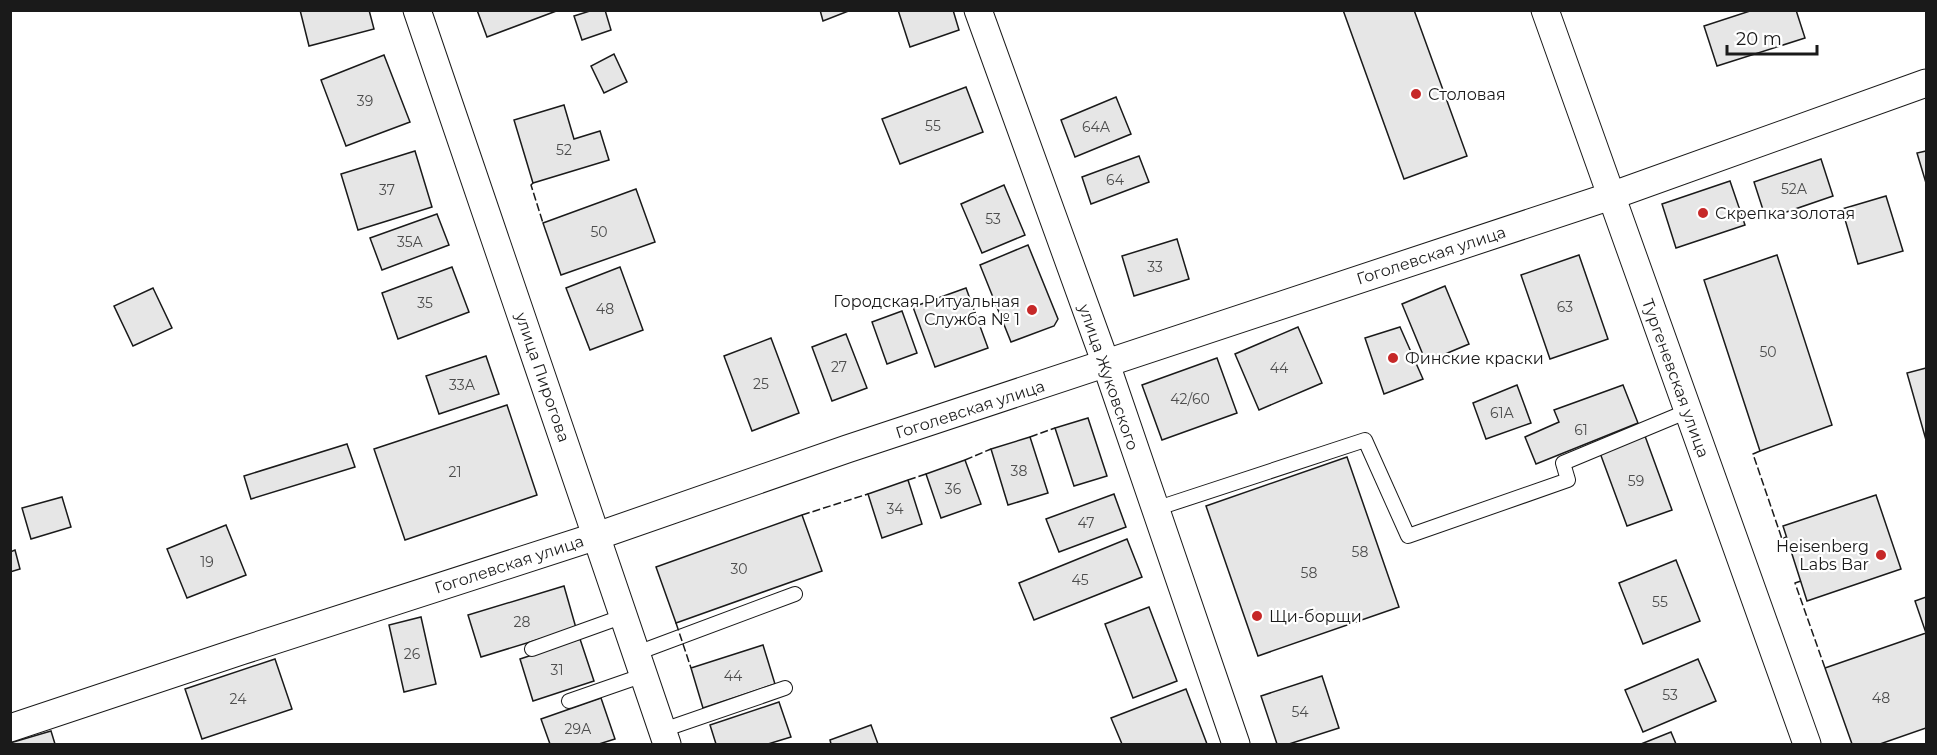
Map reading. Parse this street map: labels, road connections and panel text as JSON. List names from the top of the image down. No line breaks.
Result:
{"streets":{"street":["Гоголевская улица","улица Пирогова","улица Жуковского","Тургеневская улица"]},"crossings":[["Гоголевская улица","улица Пирогова"],["Гоголевская улица","улица Жуковского"],["Гоголевская улица","Тургеневская улица"]],"places":["Столовая","Скрепка золотая","Городская Ритуальная Служба № 1","Финские краски","Heisenberg Labs Bar","Щи-борщи"],"house_numbers":["39","55","64А","52","64","52А","37","53","50","35А","33","35","63","48","50","27","44","25","33А","42/60","61А","61","38","21","59","36","34","47","58","19","30","58","45","55","28","26","31","44","53","48","24","54","29А"],"scale_bar":"20 m"}
